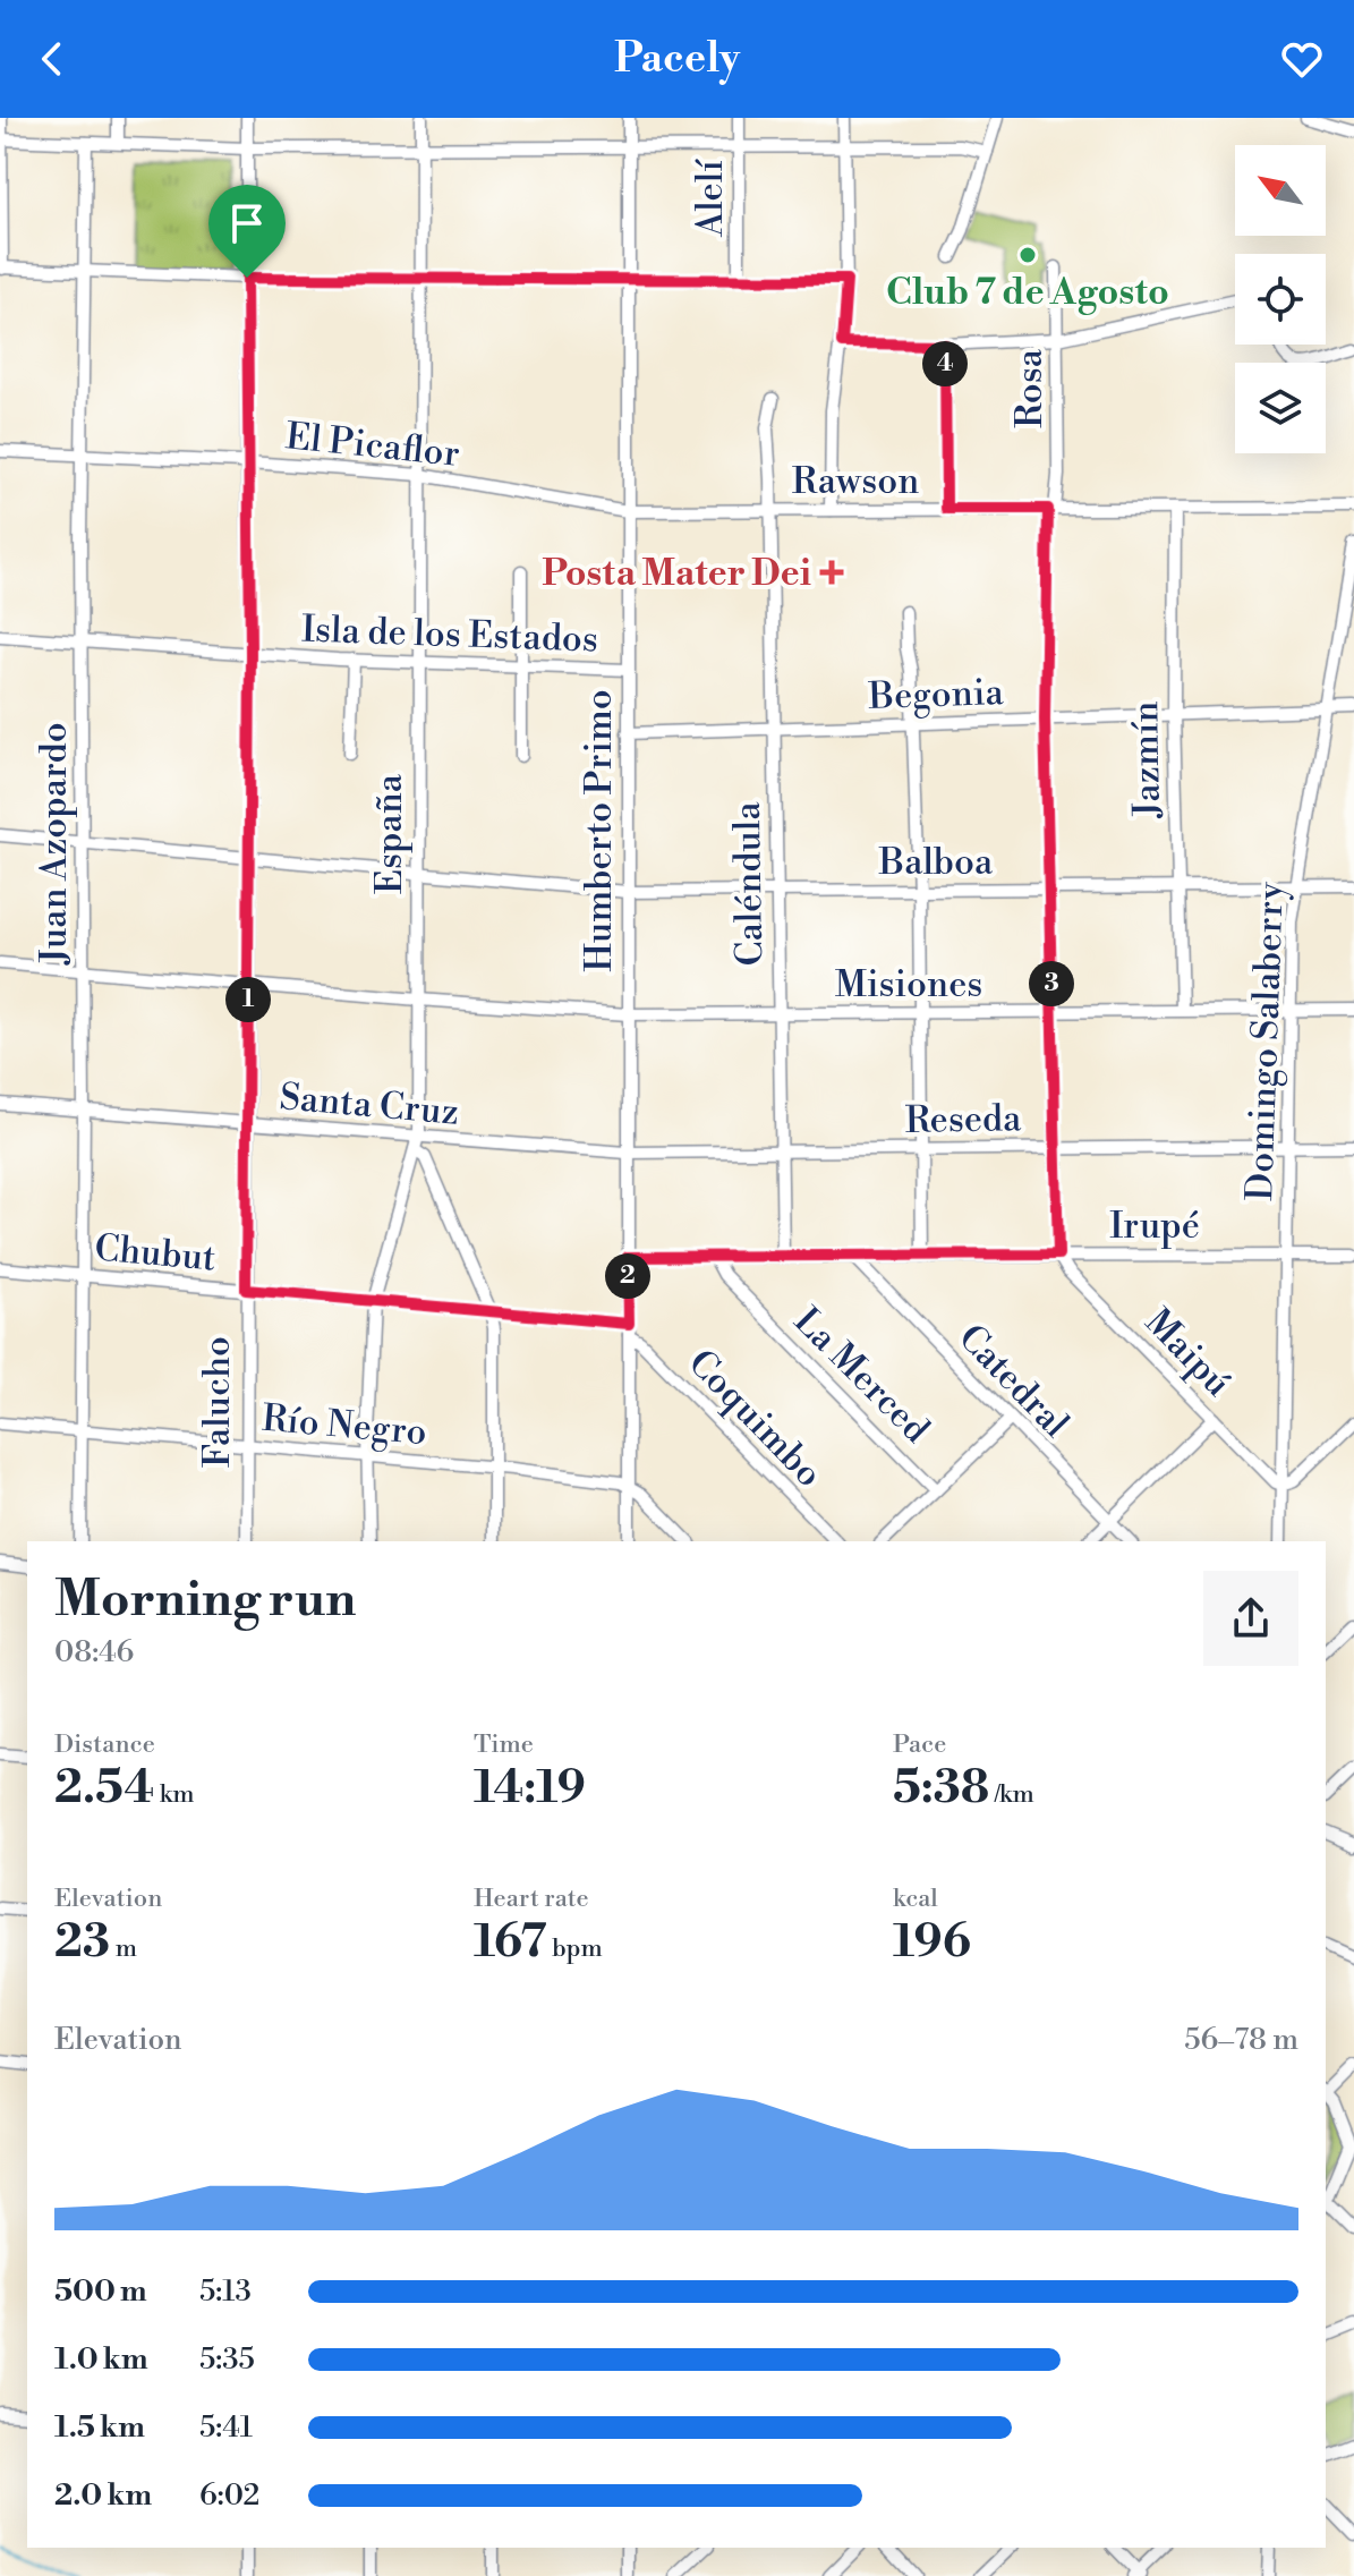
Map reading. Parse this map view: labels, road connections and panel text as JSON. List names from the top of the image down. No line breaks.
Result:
{"streets":{"street":["Alelí","Rosa","El Picaflor","Rawson","Isla de los Estados","Begonia","Jazmín","Humberto Primo","España","Juan Azopardo","Balboa","Caléndula","Misiones","Domingo Salaberry","Santa Cruz","Reseda","Irupé","Chubut","Maipú","La Merced","Catedral","Falucho","Coquimbo","Río Negro"]},"crossings":[["Rosa","Rawson"],["Rosa","Begonia"],["Rosa","Balboa"],["Rosa","Misiones"],["Rosa","Reseda"],["Rosa","Irupé"],["Rosa","Maipú"],["El Picaflor","Rawson"],["El Picaflor","Humberto Primo"],["El Picaflor","España"],["El Picaflor","Juan Azopardo"],["El Picaflor","Falucho"],["Rawson","Jazmín"],["Rawson","Humberto Primo"],["Rawson","Caléndula"],["Isla de los Estados","Humberto Primo"],["Isla de los Estados","España"],["Isla de los Estados","Juan Azopardo"],["Isla de los Estados","Falucho"],["Begonia","Jazmín"],["Begonia","Humberto Primo"],["Begonia","Caléndula"],["Begonia","Domingo Salaberry"],["Jazmín","Balboa"],["Jazmín","Misiones"],["Humberto Primo","Balboa"],["Humberto Primo","Misiones"],["Humberto Primo","Santa Cruz"],["Humberto Primo","Reseda"],["Humberto Primo","Irupé"],["Humberto Primo","Chubut"],["Humberto Primo","Coquimbo"],["Humberto Primo","Río Negro"],["España","Balboa"],["España","Misiones"],["España","Santa Cruz"],["España","Chubut"],["España","Río Negro"],["Juan Azopardo","Balboa"],["Juan Azopardo","Misiones"],["Juan Azopardo","Santa Cruz"],["Juan Azopardo","Chubut"],["Juan Azopardo","Río Negro"],["Balboa","Caléndula"],["Balboa","Domingo Salaberry"],["Balboa","Falucho"],["Caléndula","Misiones"],["Caléndula","Reseda"],["Caléndula","Irupé"],["Misiones","Domingo Salaberry"],["Misiones","Falucho"],["Domingo Salaberry","Reseda"],["Domingo Salaberry","Irupé"],["Domingo Salaberry","Maipú"],["Santa Cruz","Reseda"],["Santa Cruz","Falucho"],["Irupé","Maipú"],["Irupé","La Merced"],["Irupé","Catedral"],["Chubut","Falucho"],["Chubut","Coquimbo"],["Falucho","Río Negro"]],"places":{"other":["Club 7 de Agosto"],"health":["Posta Mater Dei"]},"north":"top left","page":{"header":"Pacely","pins":["4","3","1","2"],"heading":["Morning run","08:46"],"stats":[["Distance","2.54 km"],["Time","14:19"],["Pace","5:38 /km"],["Elevation","23 m"],["Heart rate","167 bpm"],["kcal","196"]],"chart":["Elevation","56–78 m"],"list":[{"name":"500 m","note":"5:13"},{"name":"1.0 km","note":"5:35"},{"name":"1.5 km","note":"5:41"},{"name":"2.0 km","note":"6:02"}]}}
